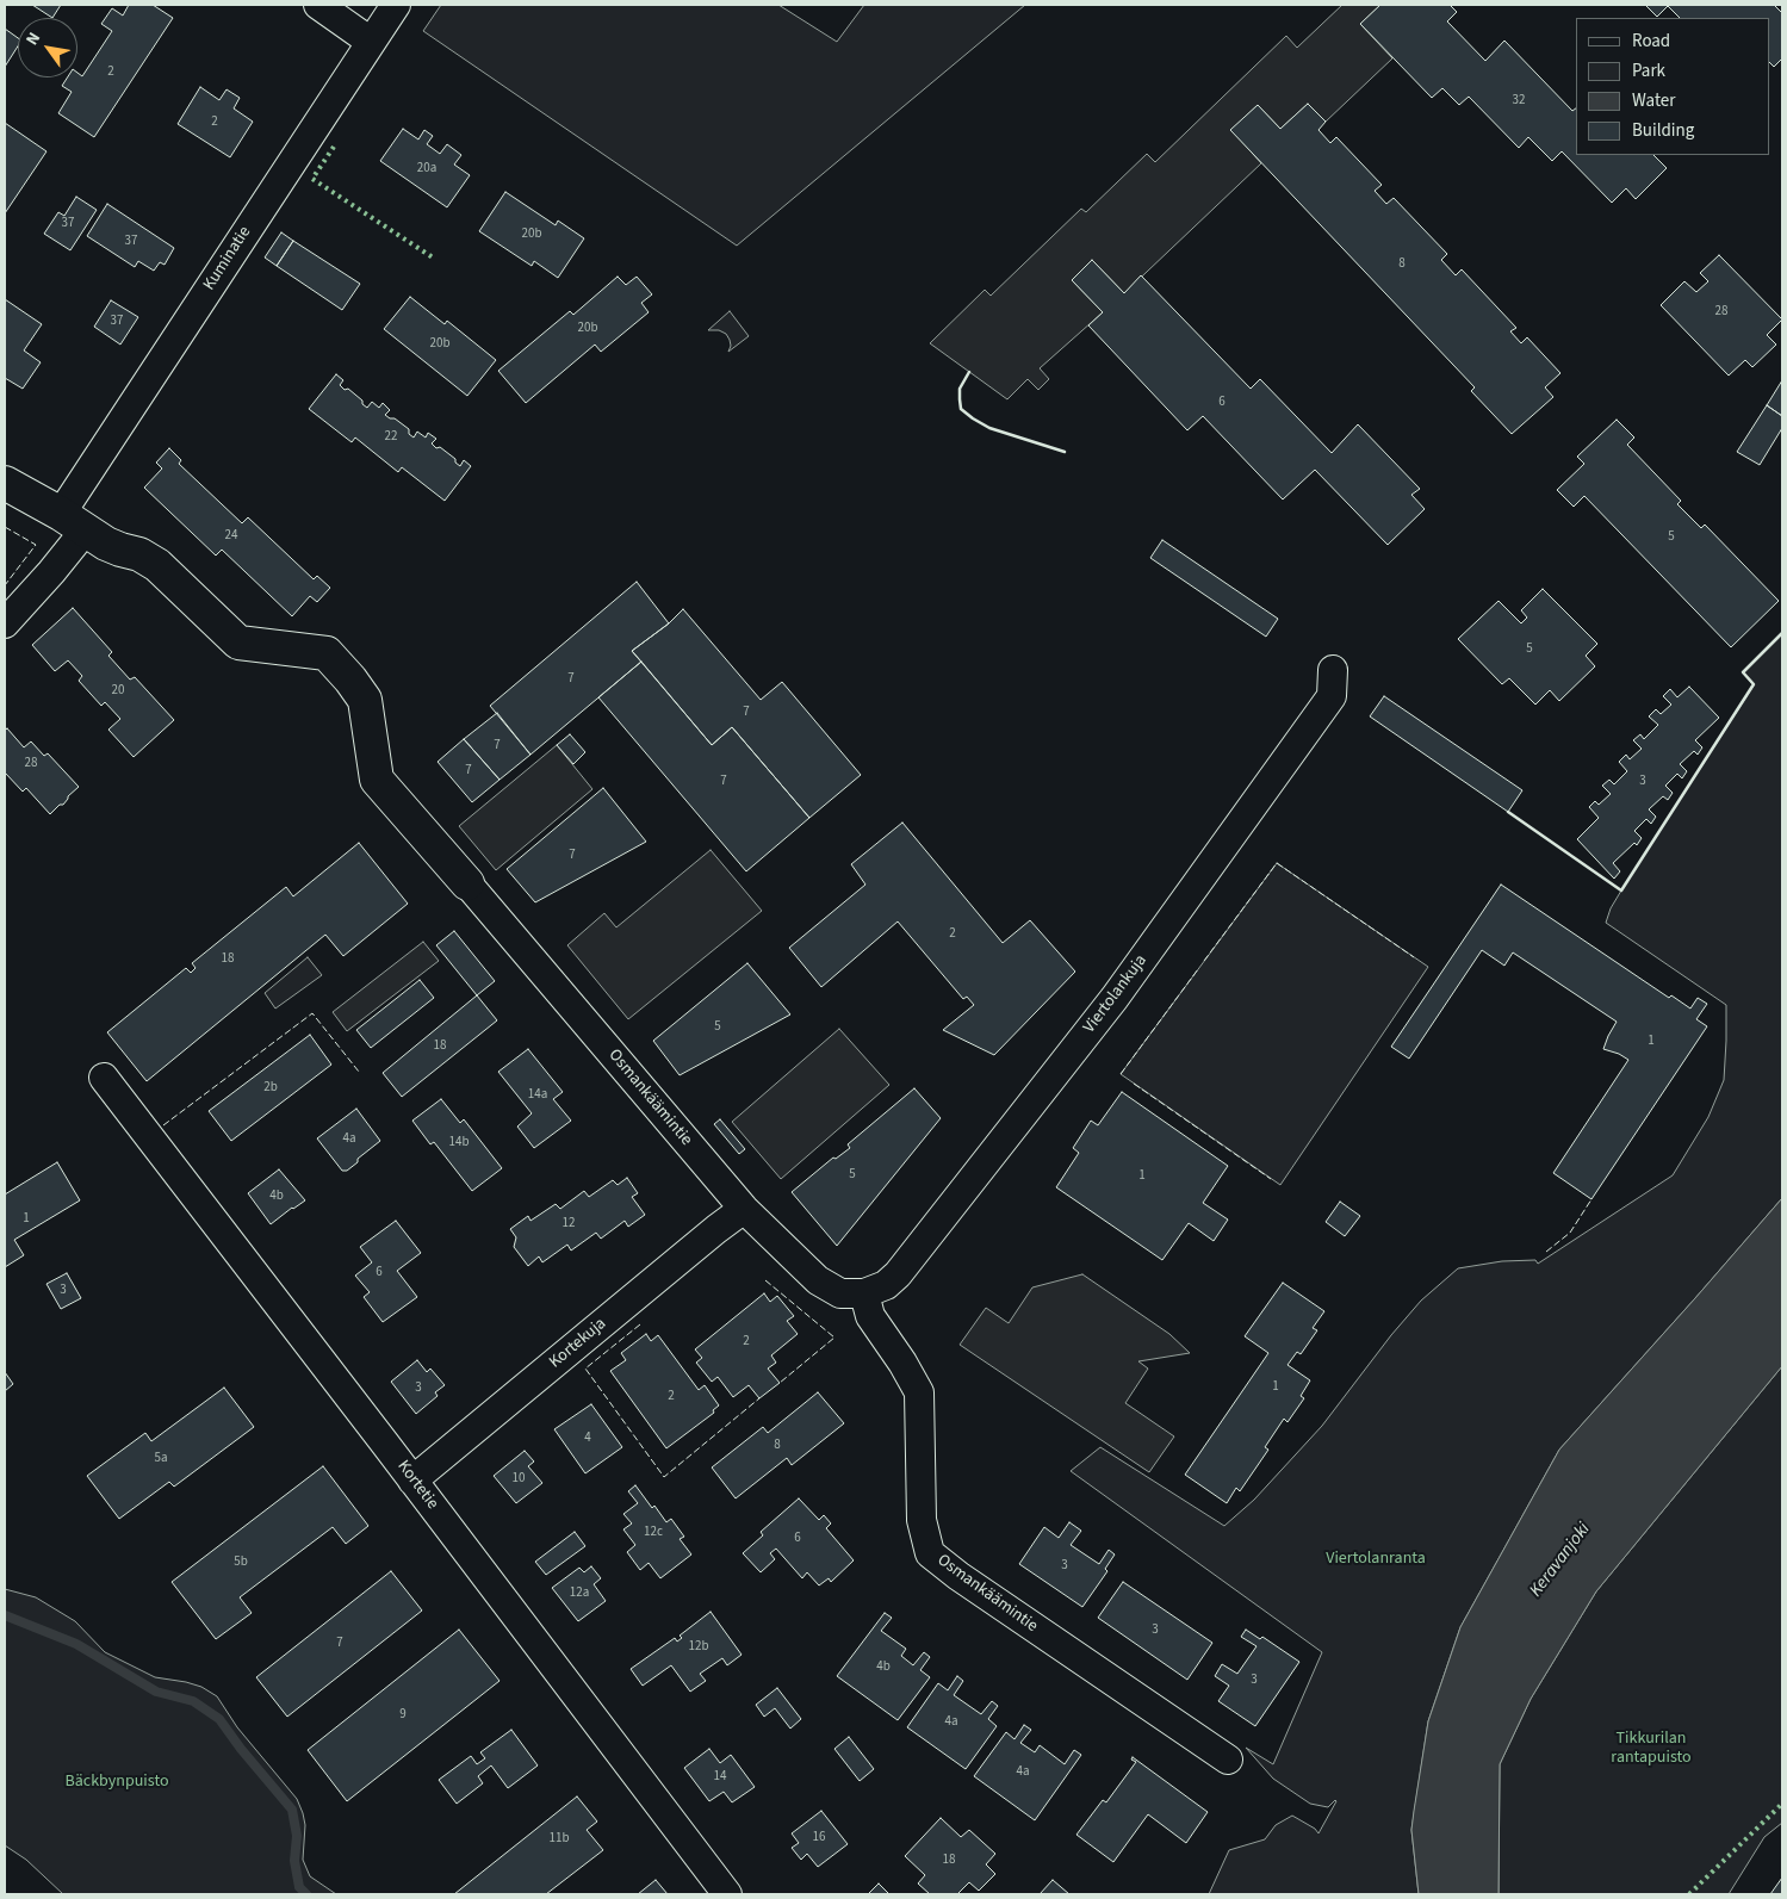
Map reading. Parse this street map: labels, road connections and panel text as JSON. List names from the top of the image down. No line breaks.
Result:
{"streets":{"street":["Kuminatie","Viertolankuja","Osmankäämintie","Kortekuja","Kortetie"]},"crossings":[["Kuminatie","Osmankäämintie"],["Viertolankuja","Osmankäämintie"],["Osmankäämintie","Kortekuja"],["Kortekuja","Kortetie"]],"water":["Keravanjoki"],"parks":["Viertolanranta","Tikkurilan rantapuisto","Bäckbynpuisto"],"house_numbers":["2","32","2","20a","37","20b","37","8","28","37","20b","20b","6","22","24","5","5","7","20","7","7","28","7","7","3","7","2","18","5","1","18","2b","14a","4a","14b","5","1","4b","1","12","6","3","2","1","3","2","4","8","5a","10","12c","6","5b","3","12a","3","7","12b","4b","3","9","4a","4a","14","16","11b","18"],"legend":["Road","Park","Water","Building"],"north":"top left"}
